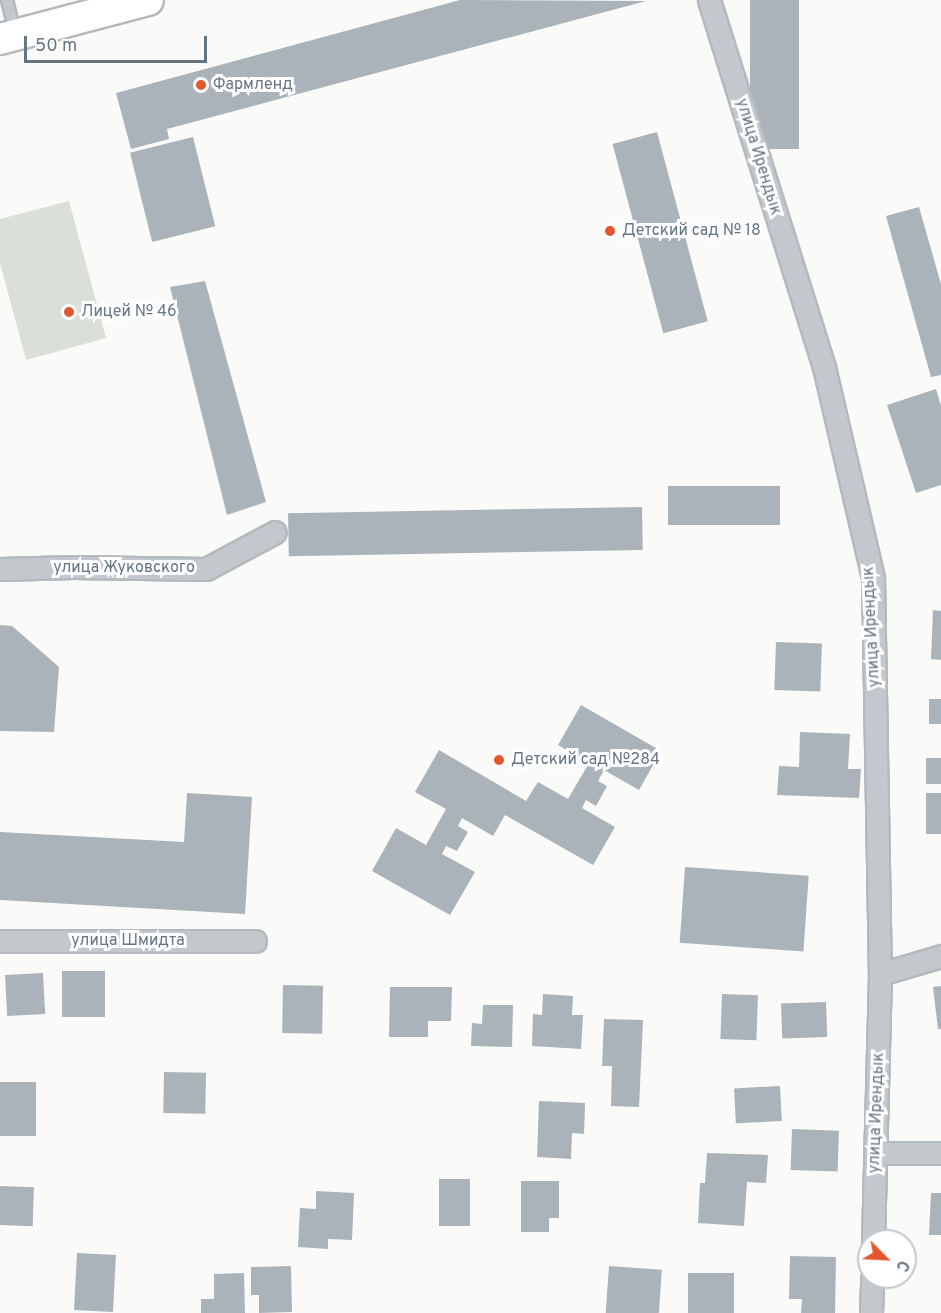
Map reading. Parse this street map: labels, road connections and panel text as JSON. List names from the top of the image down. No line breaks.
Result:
{"streets":{"street":["улица Ирендык","улица Жуковского","улица Шмидта"]},"places":["Фармленд","Детский сад № 18","Лицей № 46","Детский сад №284"],"scale_bar":"50 m","north":"bottom right"}
